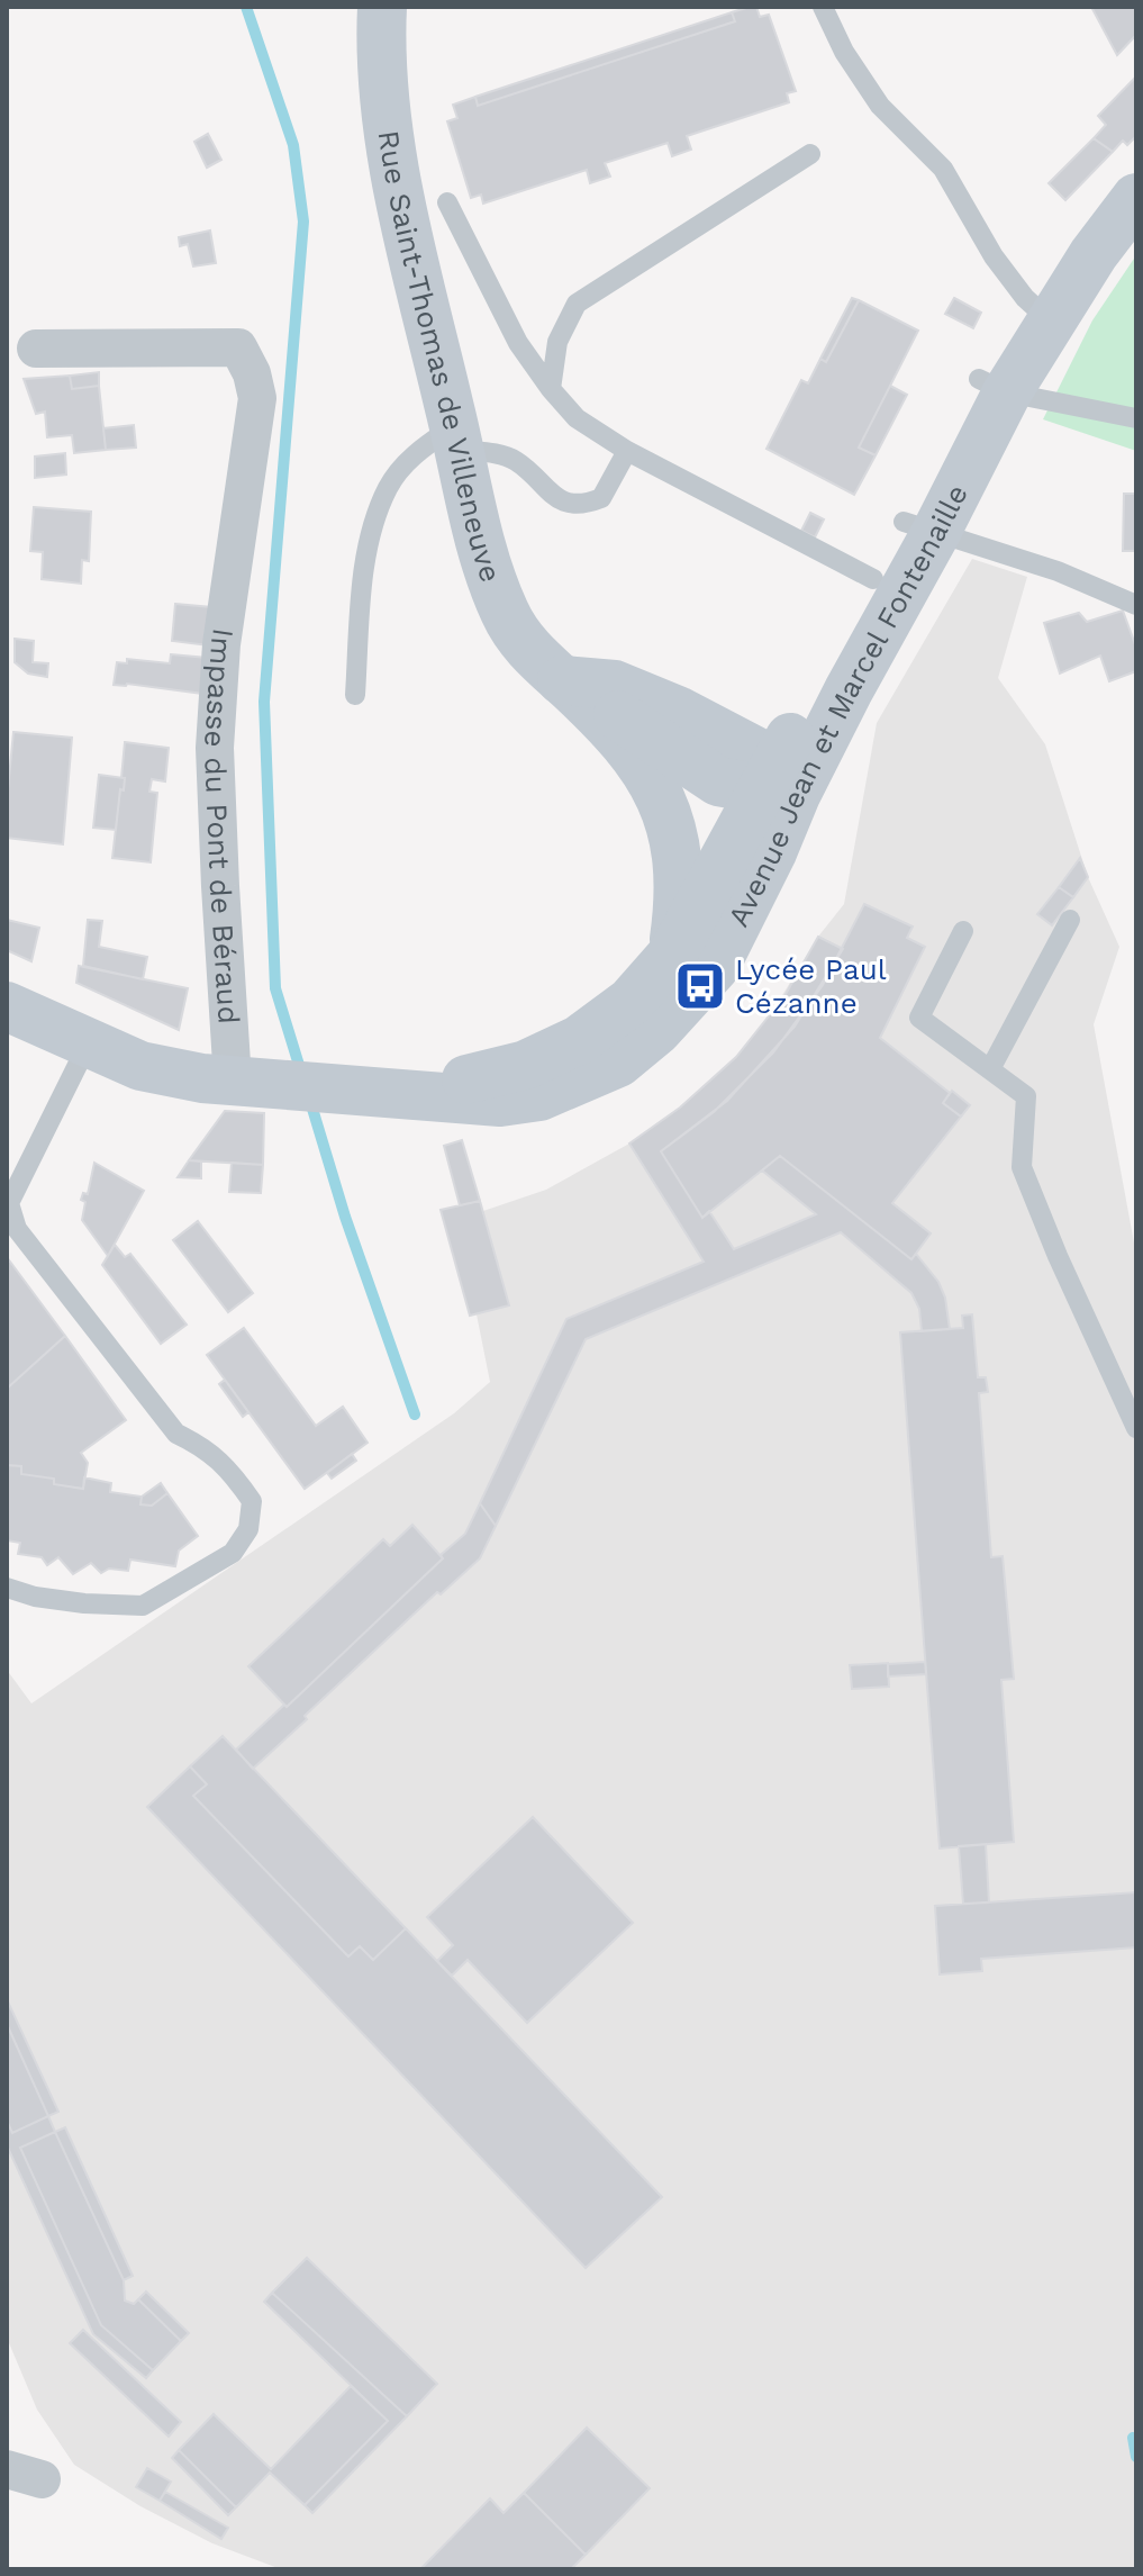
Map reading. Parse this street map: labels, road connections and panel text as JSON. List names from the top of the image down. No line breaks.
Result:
{"streets":{"main road":["Rue Saint-Thomas de Villeneuve","Avenue Jean et Marcel Fontenaille"],"street":["Impasse du Pont de Béraud"]},"crossings":[["Rue Saint-Thomas de Villeneuve","Avenue Jean et Marcel Fontenaille"],["Avenue Jean et Marcel Fontenaille","Impasse du Pont de Béraud"]],"places":{"bus stop":["Lycée Paul Cézanne"]}}
